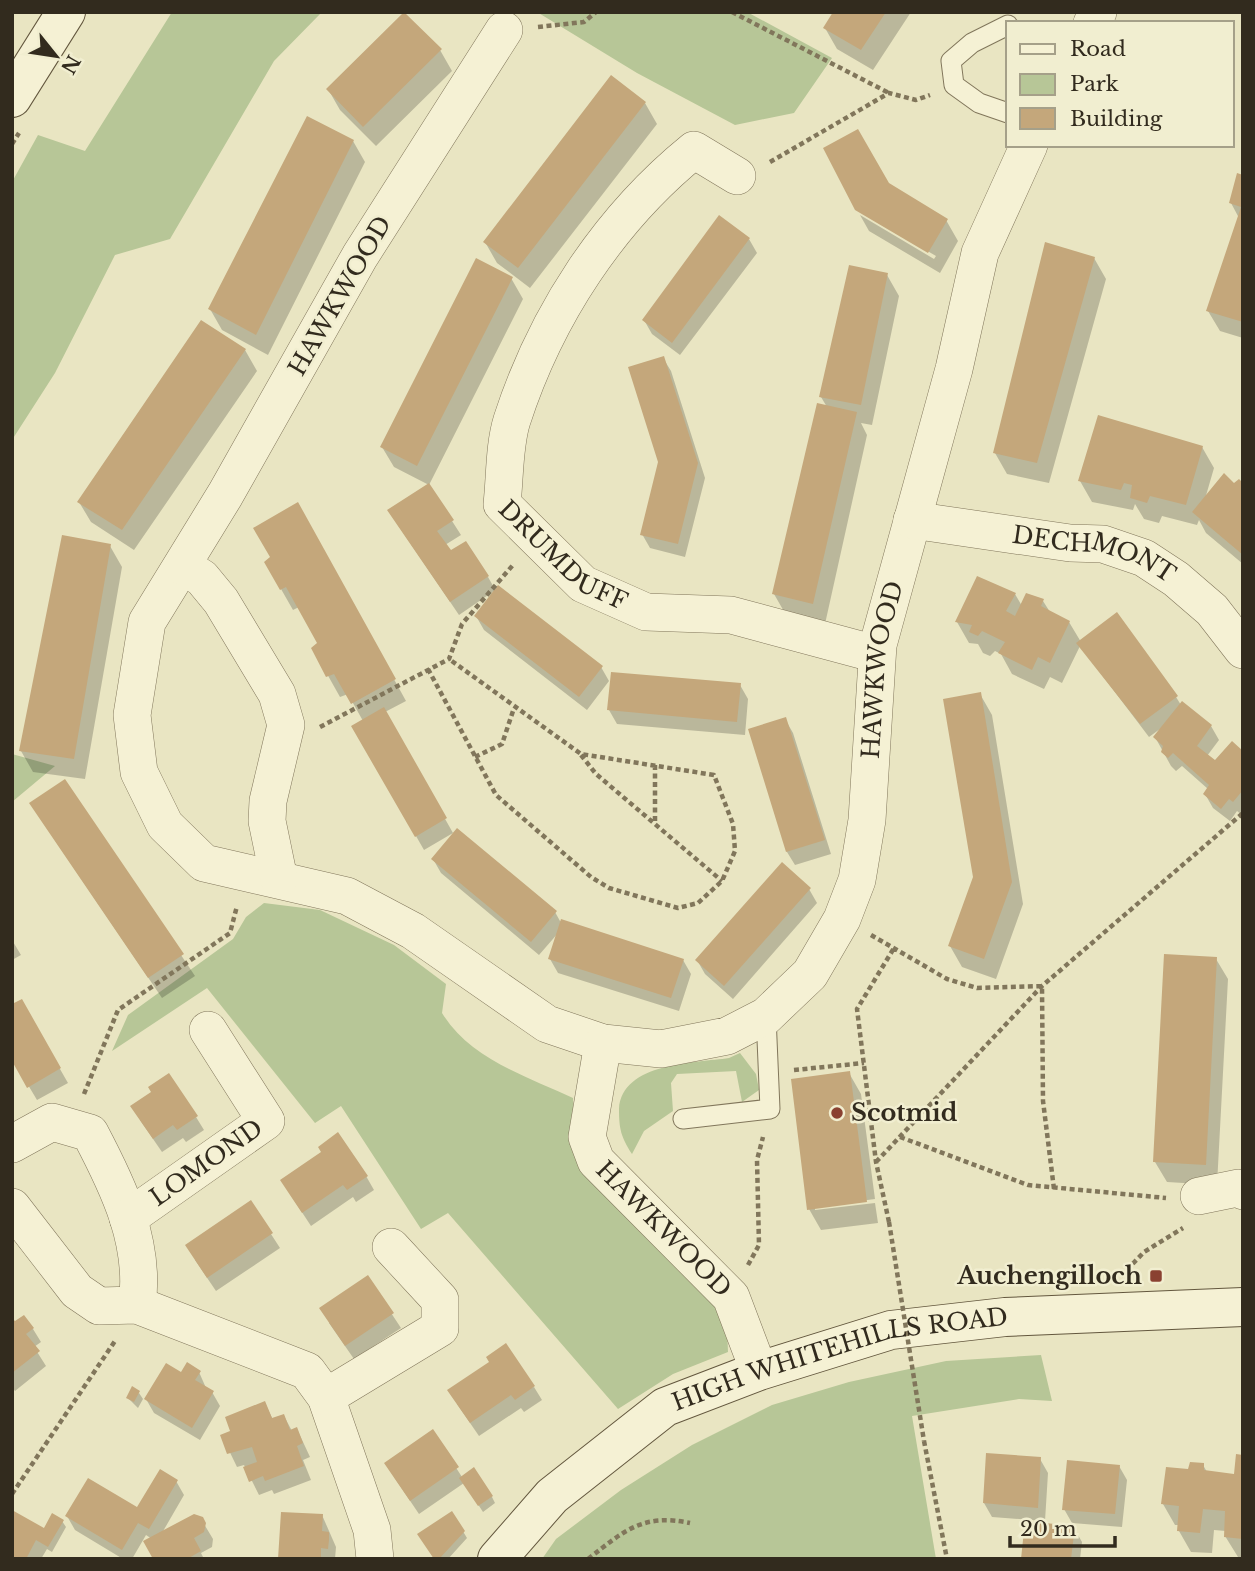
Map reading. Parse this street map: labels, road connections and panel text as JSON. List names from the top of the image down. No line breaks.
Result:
{"streets":{"street":["HAWKWOOD","DRUMDUFF","DECHMONT","LOMOND","HIGH WHITEHILLS ROAD"]},"crossings":[["HAWKWOOD","DRUMDUFF"],["HAWKWOOD","DECHMONT"],["HAWKWOOD","HIGH WHITEHILLS ROAD"]],"places":{"other":["Scotmid"],"transit":["Auchengilloch"]},"legend":["Road","Park","Building"],"scale_bar":"20 m","north":"bottom right"}
